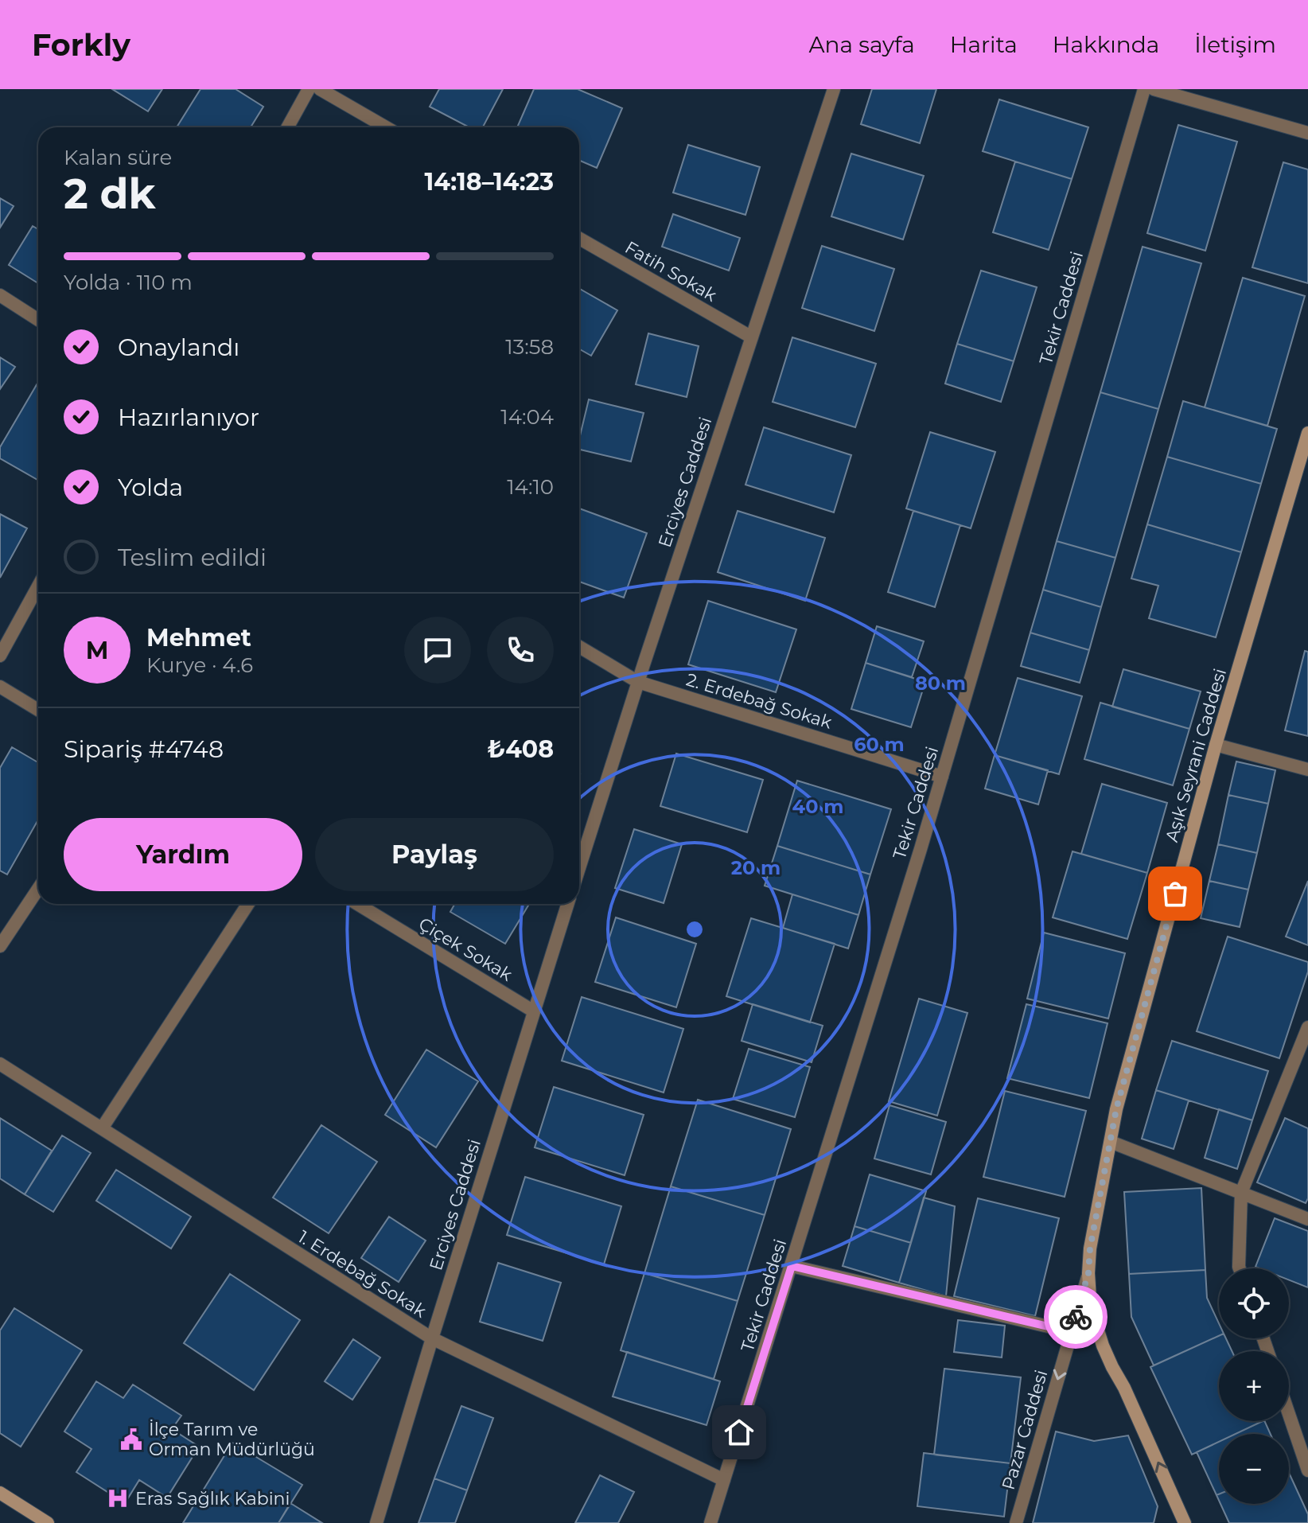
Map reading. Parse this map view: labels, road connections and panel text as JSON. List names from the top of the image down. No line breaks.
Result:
{"streets":{"main road":["Aşık Seyrani Caddesi"],"street":["Fatih Sokak","Tekir Caddesi","Erciyes Caddesi","2. Erdebağ Sokak","Çiçek Sokak","1. Erdebağ Sokak","Pazar Caddesi"]},"crossings":[["Fatih Sokak","Erciyes Caddesi"],["Tekir Caddesi","2. Erdebağ Sokak"],["Tekir Caddesi","1. Erdebağ Sokak"],["Erciyes Caddesi","2. Erdebağ Sokak"],["Erciyes Caddesi","Çiçek Sokak"],["Erciyes Caddesi","1. Erdebağ Sokak"],["Aşık Seyrani Caddesi","Pazar Caddesi"]],"one_way":["Pazar Caddesi"],"places":{"public building":["İlçe Tarım ve Orman Müdürlüğü"],"hospital":["Eras Sağlık Kabini"]},"page":{"header":"Forkly","nav":["Ana sayfa","Harita","Hakkında","İletişim"],"heading":["2 dk","Kalan süre","14:18–14:23"],"panel":["Mehmet","Kurye · 4.6","Sipariş #4748","₺408"],"bar":"Yolda · 110 m","list":[["Onaylandı","13:58"],["Hazırlanıyor","14:04"],["Yolda","14:10"],"Teslim edildi"],"round":"M","buttons":["Yardım","Paylaş"],"map_buttons":["+","−"]},"rings":["80 m","60 m","40 m","20 m"]}
